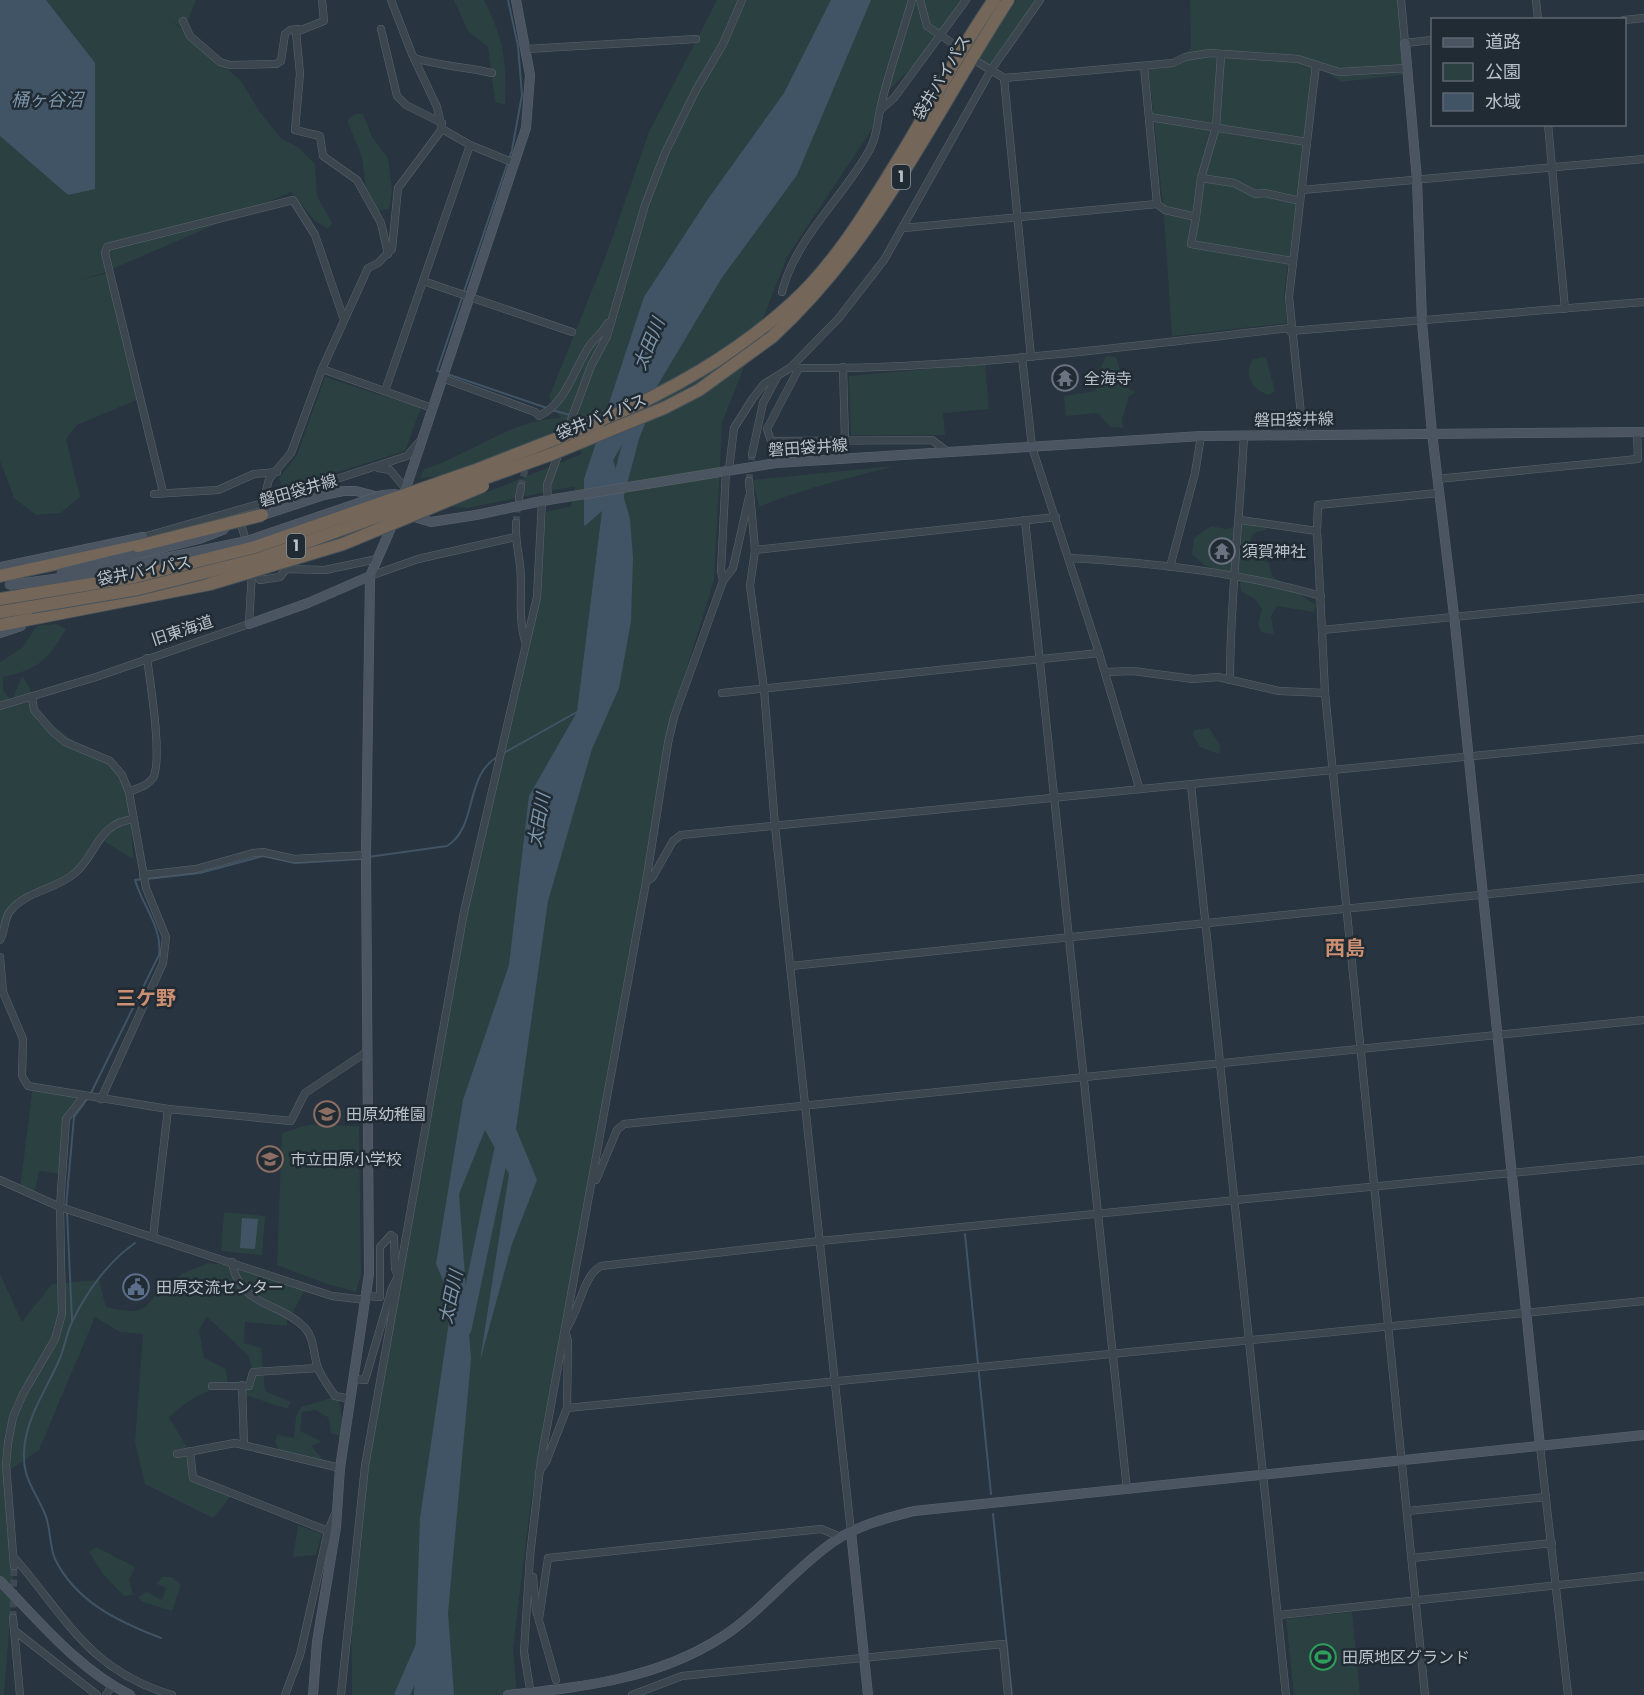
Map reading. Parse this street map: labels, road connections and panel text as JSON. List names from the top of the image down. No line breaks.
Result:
{"streets":{"highway":["袋井バイパス","1"],"street":["磐田袋井線","旧東海道"]},"crossings":[["袋井バイパス","1"]],"districts":["西島","三ケ野"],"water":["桶ヶ谷沼","太田川"],"places":{"temple":["全海寺","須賀神社"],"school or university":["田原幼稚園","市立田原小学校"],"public building":["田原交流センター"],"sports":["田原地区グランド"]},"legend":["道路","公園","水域"]}
